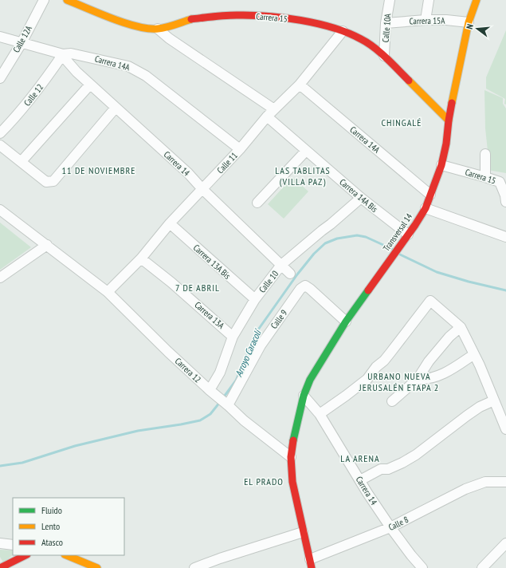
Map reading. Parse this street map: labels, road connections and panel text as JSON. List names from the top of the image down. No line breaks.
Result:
{"streets":{"street":["Carrera 15","Carrera 15A","Calle 10A","Calle 12A","Carrera 14A","Calle 12","Calle 11","Carrera 14","Carrera 14A Bis","Transversal 14","Carrera 13A Bis","Calle 10","Carrera 13A","Calle 9","Carrera 12","Calle 8"]},"crossings":[["Carrera 15","Calle 10A"],["Carrera 15","Calle 11"],["Carrera 15","Transversal 14"],["Carrera 15A","Calle 10A"],["Carrera 15A","Transversal 14"],["Calle 12A","Carrera 14A"],["Carrera 14A","Calle 12"],["Carrera 14A","Calle 11"],["Carrera 14A","Carrera 14"],["Carrera 14A","Transversal 14"],["Calle 12","Carrera 14"],["Calle 11","Carrera 14"],["Calle 11","Carrera 14A Bis"],["Calle 11","Carrera 13A Bis"],["Calle 11","Carrera 13A"],["Calle 11","Carrera 12"],["Carrera 14","Transversal 14"],["Carrera 14","Calle 10"],["Carrera 14","Calle 8"],["Carrera 14A Bis","Transversal 14"],["Carrera 14A Bis","Calle 10"],["Transversal 14","Calle 9"],["Transversal 14","Carrera 12"],["Carrera 13A Bis","Calle 10"],["Calle 10","Carrera 13A"],["Calle 10","Calle 9"],["Calle 10","Carrera 12"],["Calle 9","Carrera 12"]],"districts":["CHINGALÉ","11 DE NOVIEMBRE","LAS TABLITAS (VILLA PAZ)","7 DE ABRIL","URBANO NUEVA JERUSALÉN ETAPA 2","LA ARENA","EL PRADO"],"water":["Arroyo Caracolí"],"legend":["Fluido","Lento","Atasco"],"north":"left"}
